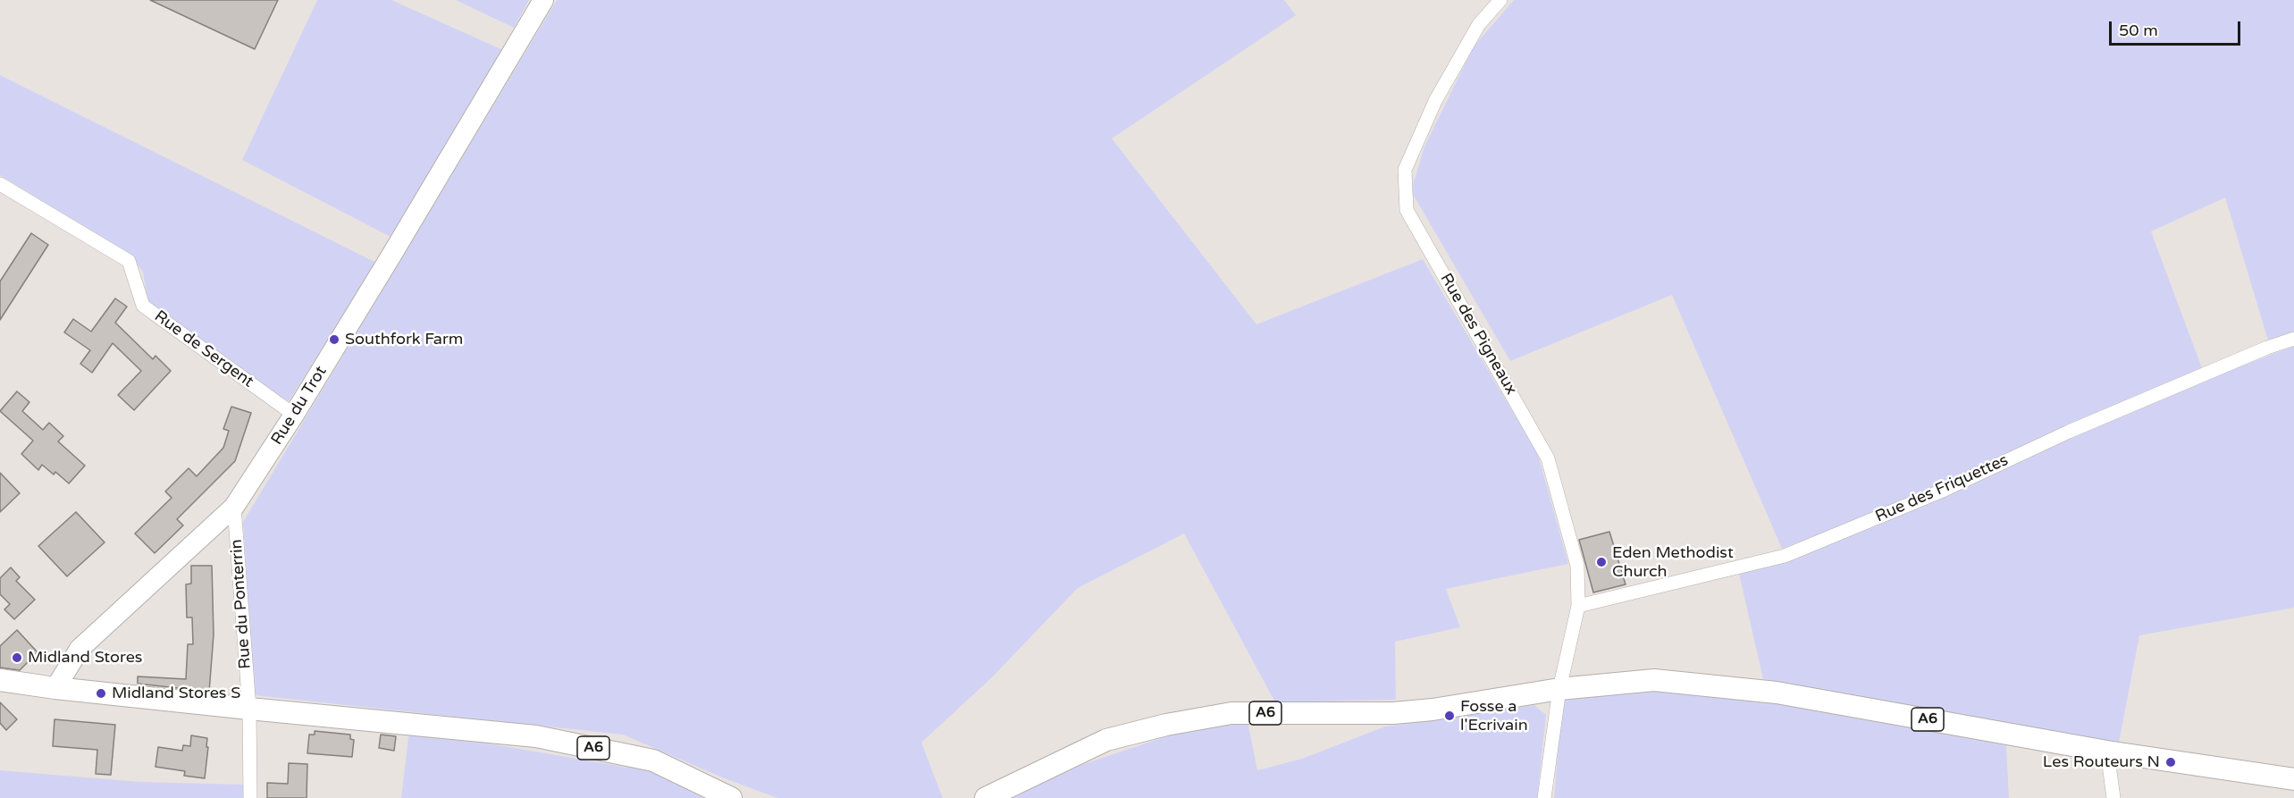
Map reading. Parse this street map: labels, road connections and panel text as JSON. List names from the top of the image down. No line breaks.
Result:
{"streets":{"main road":["Rue du Trot","A6"],"street":["Rue des Pigneaux","Rue de Sergent","Rue des Friquettes","Rue du Ponterrin"]},"crossings":[["Rue des Pigneaux","Rue des Friquettes"],["Rue des Pigneaux","A6"],["Rue de Sergent","Rue du Trot"],["Rue du Trot","Rue du Ponterrin"],["Rue du Trot","A6"],["Rue du Ponterrin","A6"]],"places":["Southfork Farm","Eden Methodist Church","Midland Stores","Midland Stores S","Fosse a l'Ecrivain","Les Routeurs N"],"scale_bar":"50 m"}
